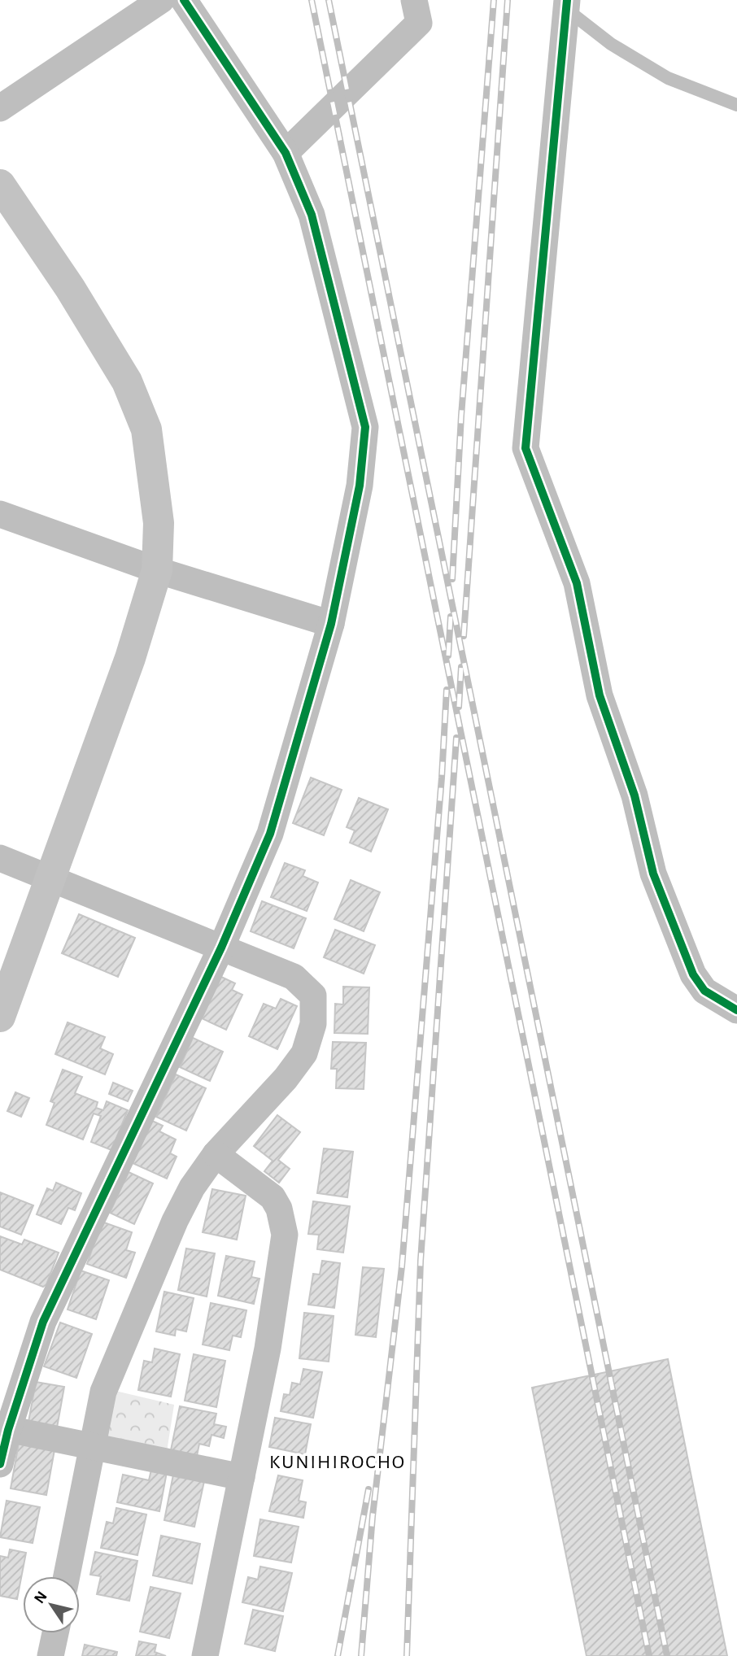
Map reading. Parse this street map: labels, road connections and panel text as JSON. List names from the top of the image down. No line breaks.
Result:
{"districts":["KUNIHIROCHO"],"north":"top left"}
